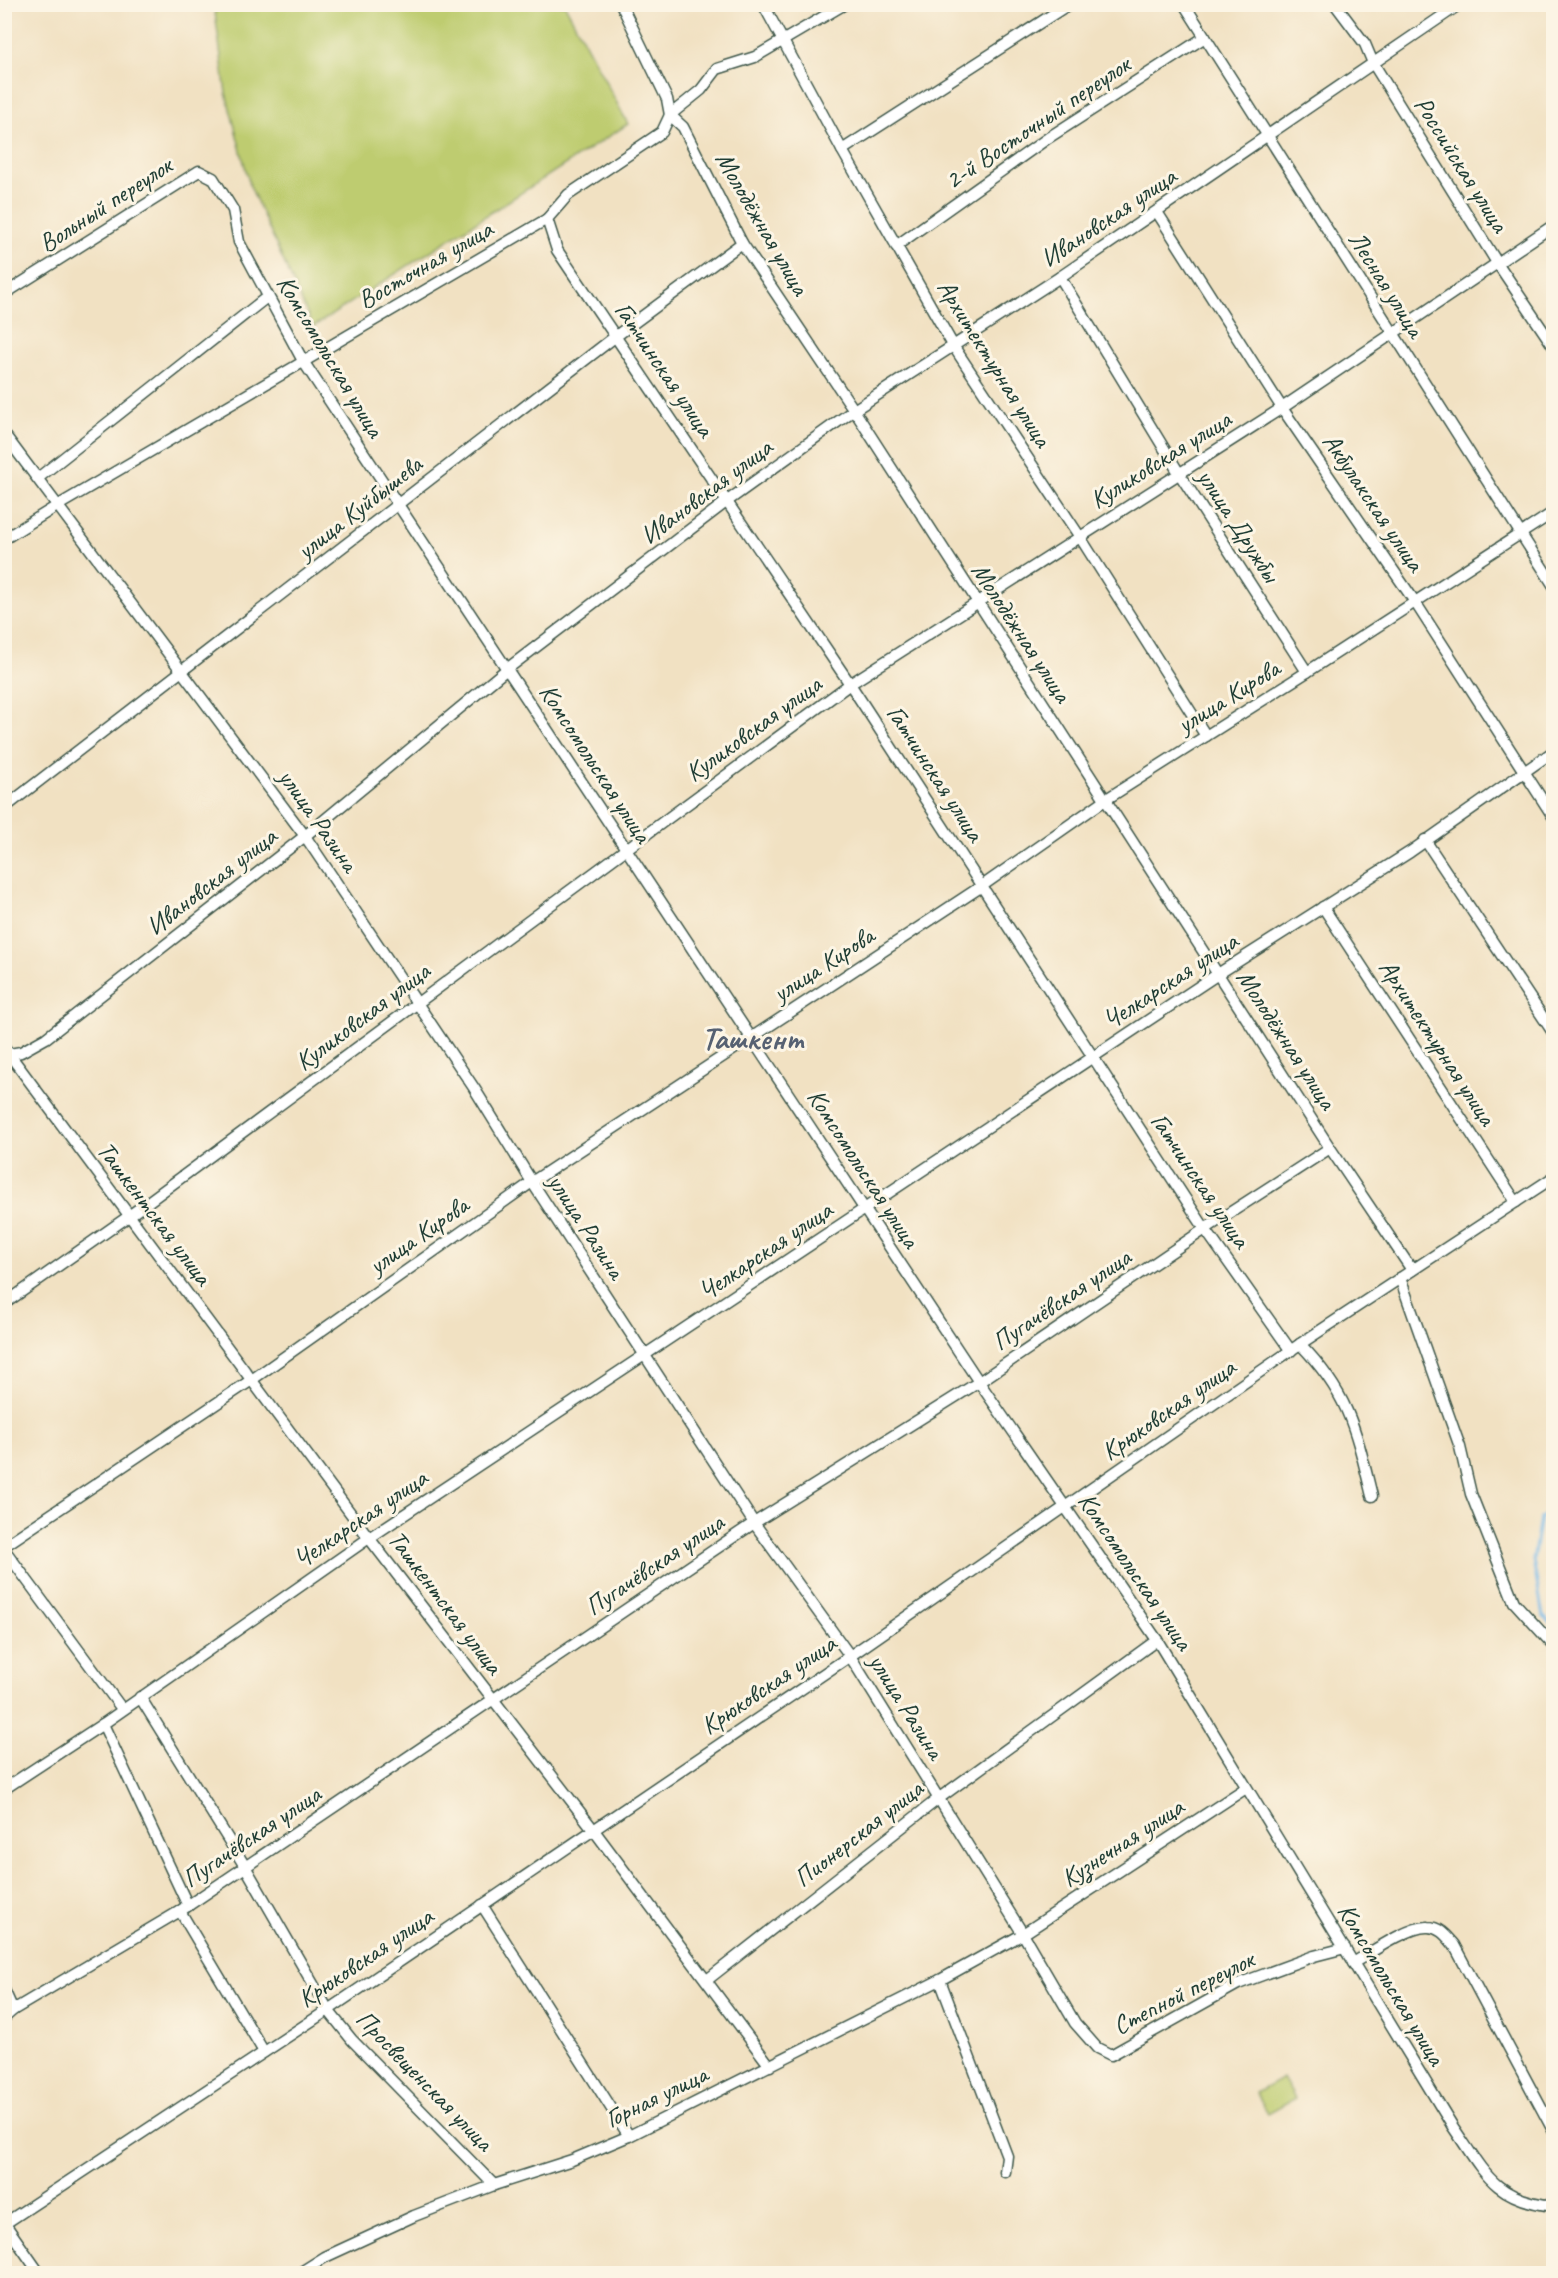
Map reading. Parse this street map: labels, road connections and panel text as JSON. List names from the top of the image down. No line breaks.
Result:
{"streets":{"street":["2-й Восточный переулок","Российская улица","Вольный переулок","Ивановская улица","Молодёжная улица","Восточная улица","Лесная улица","Комсомольская улица","Архитектурная улица","Гатчинская улица","Куликовская улица","Акбулакская улица","улица Куйбышева","улица Дружбы","улица Кирова","улица Разина","Челкарская улица","Ташкентская улица","Пугачёвская улица","Крюковская улица","Пионерская улица","Кузнечная улица","Степной переулок","Просвещенская улица","Горная улица"]},"crossings":[["2-й Восточный переулок","Лесная улица"],["2-й Восточный переулок","Архитектурная улица"],["Российская улица","Ивановская улица"],["Российская улица","Куликовская улица"],["Вольный переулок","Комсомольская улица"],["Ивановская улица","Молодёжная улица"],["Ивановская улица","Лесная улица"],["Ивановская улица","Комсомольская улица"],["Ивановская улица","Архитектурная улица"],["Ивановская улица","Гатчинская улица"],["Ивановская улица","Акбулакская улица"],["Ивановская улица","улица Дружбы"],["Ивановская улица","улица Разина"],["Ивановская улица","Ташкентская улица"],["Молодёжная улица","Восточная улица"],["Молодёжная улица","Куликовская улица"],["Молодёжная улица","улица Куйбышева"],["Молодёжная улица","улица Кирова"],["Молодёжная улица","Челкарская улица"],["Молодёжная улица","Пугачёвская улица"],["Молодёжная улица","Крюковская улица"],["Восточная улица","Комсомольская улица"],["Восточная улица","Архитектурная улица"],["Восточная улица","Гатчинская улица"],["Восточная улица","улица Разина"],["Лесная улица","Куликовская улица"],["Лесная улица","улица Кирова"],["Комсомольская улица","Куликовская улица"],["Комсомольская улица","улица Куйбышева"],["Комсомольская улица","улица Кирова"],["Комсомольская улица","Челкарская улица"],["Комсомольская улица","Пугачёвская улица"],["Комсомольская улица","Крюковская улица"],["Комсомольская улица","Пионерская улица"],["Комсомольская улица","Кузнечная улица"],["Комсомольская улица","Степной переулок"],["Архитектурная улица","Куликовская улица"],["Архитектурная улица","улица Кирова"],["Архитектурная улица","Челкарская улица"],["Архитектурная улица","Крюковская улица"],["Гатчинская улица","Куликовская улица"],["Гатчинская улица","улица Куйбышева"],["Гатчинская улица","улица Кирова"],["Гатчинская улица","Челкарская улица"],["Гатчинская улица","Пугачёвская улица"],["Гатчинская улица","Крюковская улица"],["Куликовская улица","Акбулакская улица"],["Куликовская улица","улица Дружбы"],["Куликовская улица","улица Разина"],["Куликовская улица","Ташкентская улица"],["Акбулакская улица","улица Кирова"],["Акбулакская улица","Челкарская улица"],["улица Куйбышева","улица Разина"],["улица Дружбы","улица Кирова"],["улица Кирова","улица Разина"],["улица Кирова","Ташкентская улица"],["улица Разина","Челкарская улица"],["улица Разина","Пугачёвская улица"],["улица Разина","Крюковская улица"],["улица Разина","Пионерская улица"],["улица Разина","Кузнечная улица"],["улица Разина","Степной переулок"],["улица Разина","Горная улица"],["Челкарская улица","Ташкентская улица"],["Челкарская улица","Просвещенская улица"],["Ташкентская улица","Пугачёвская улица"],["Ташкентская улица","Крюковская улица"],["Ташкентская улица","Пионерская улица"],["Ташкентская улица","Горная улица"],["Пугачёвская улица","Просвещенская улица"],["Крюковская улица","Просвещенская улица"],["Кузнечная улица","Горная улица"],["Просвещенская улица","Горная улица"]],"districts":["Ташкент"]}
